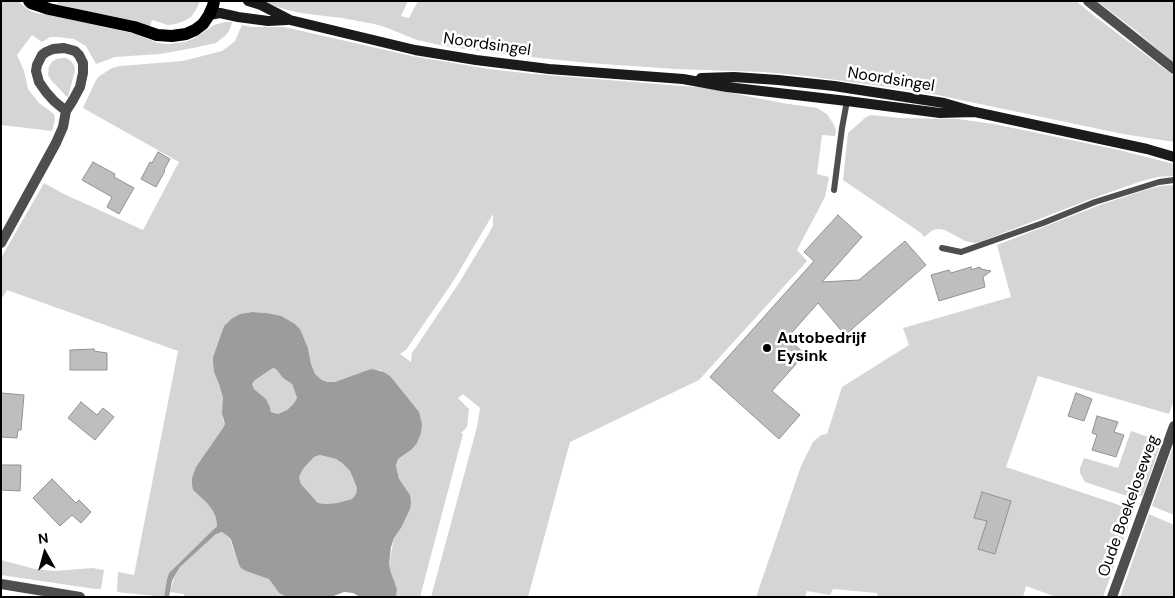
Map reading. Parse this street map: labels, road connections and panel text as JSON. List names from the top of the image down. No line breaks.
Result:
{"streets":{"main road":["Noordsingel"],"street":["Oude Boekeloseweg"]},"places":["Autobedrijf Eysink"],"north":"top"}
